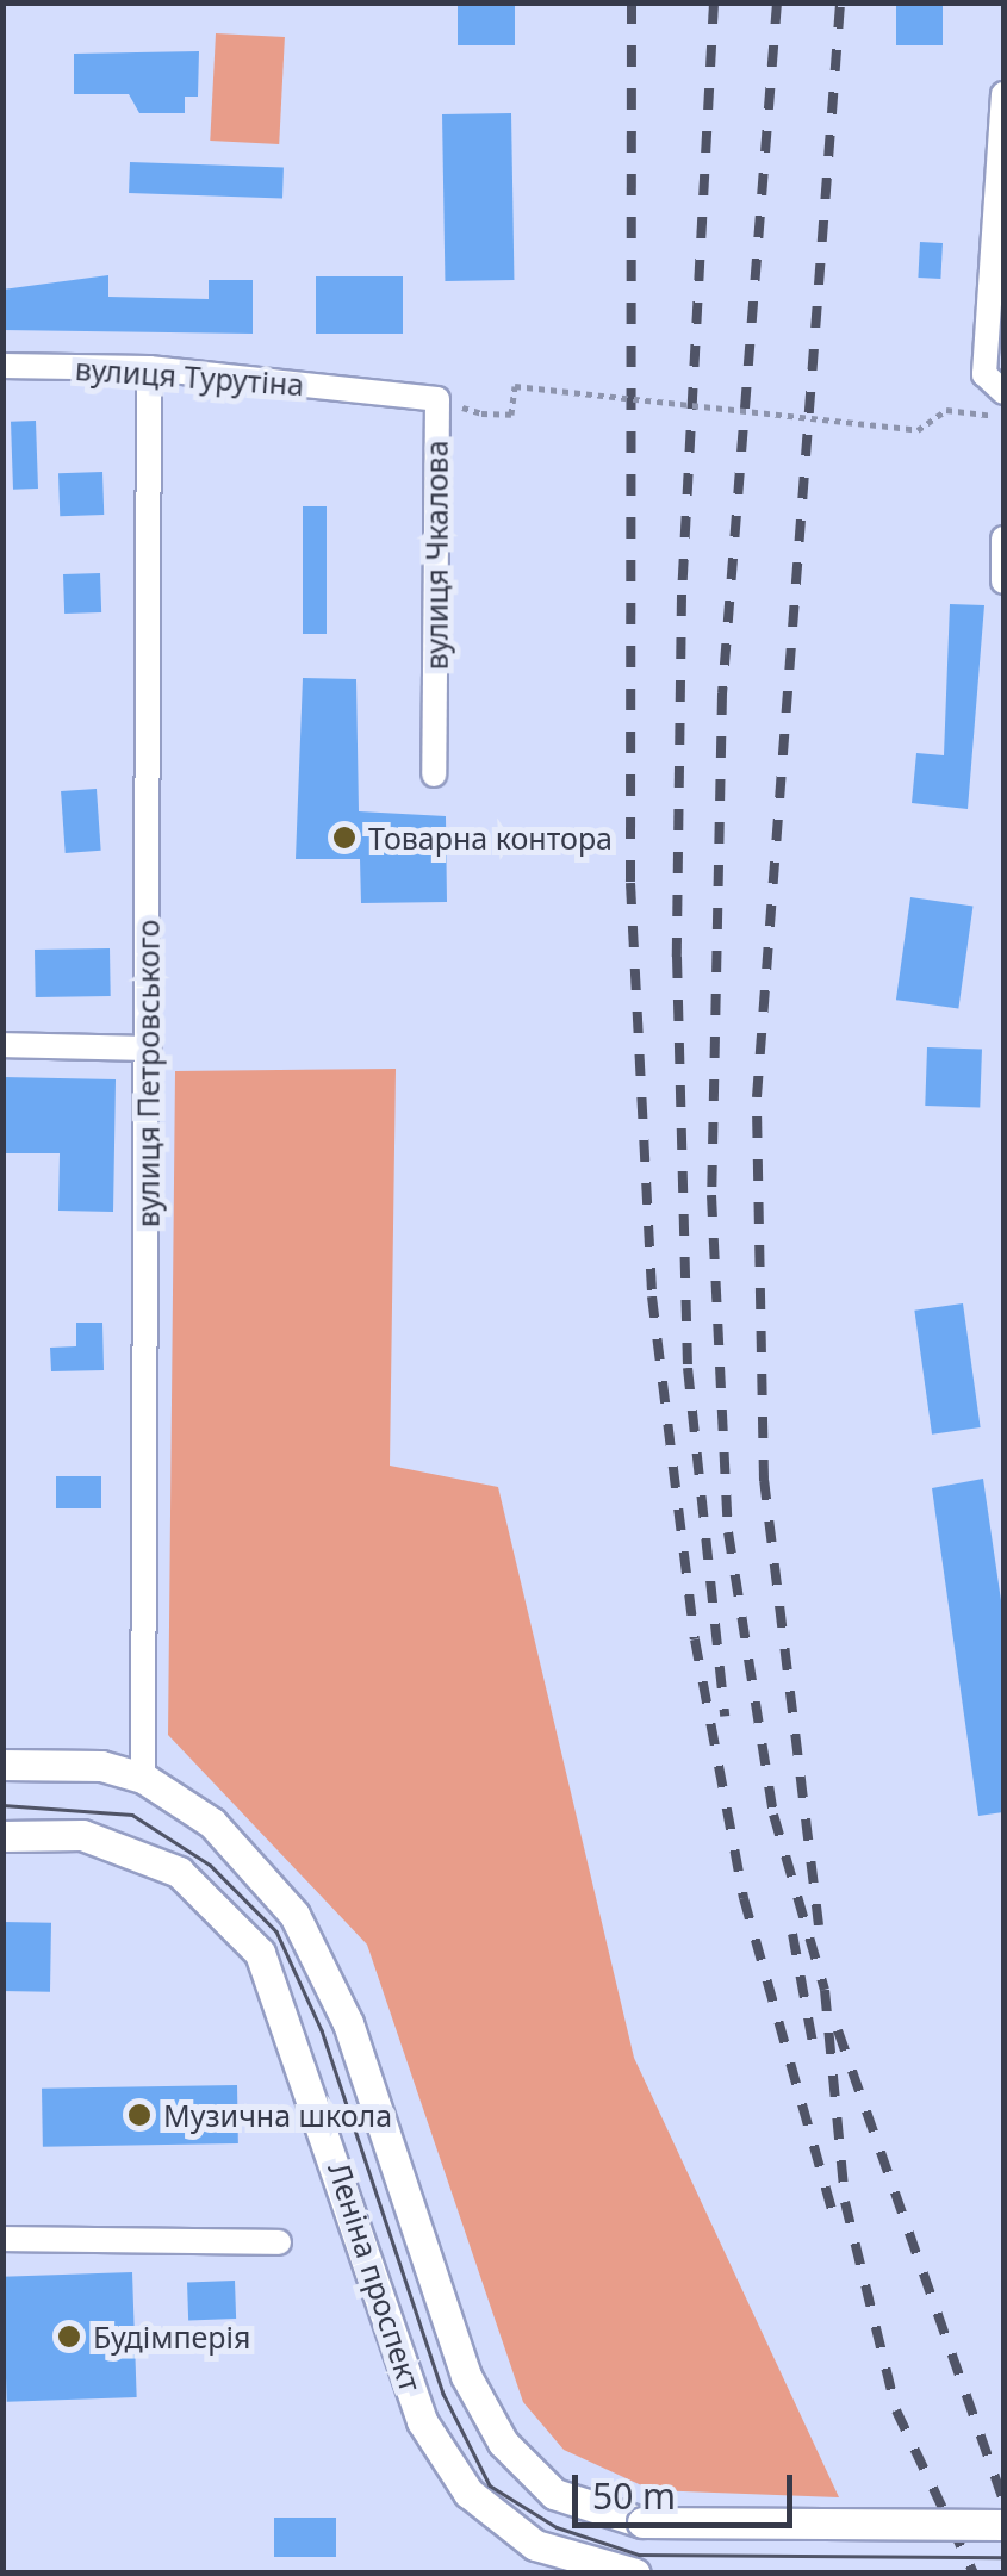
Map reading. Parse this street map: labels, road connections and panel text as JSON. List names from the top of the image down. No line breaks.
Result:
{"streets":{"street":["вулиця Турутіна","вулиця Чкалова","вулиця Петровського","Леніна проспект"]},"crossings":[["вулиця Турутіна","вулиця Чкалова"],["вулиця Турутіна","вулиця Петровського"],["вулиця Петровського","Леніна проспект"]],"places":["Товарна контора","Музична школа","Будімперія"],"scale_bar":"50 m"}
